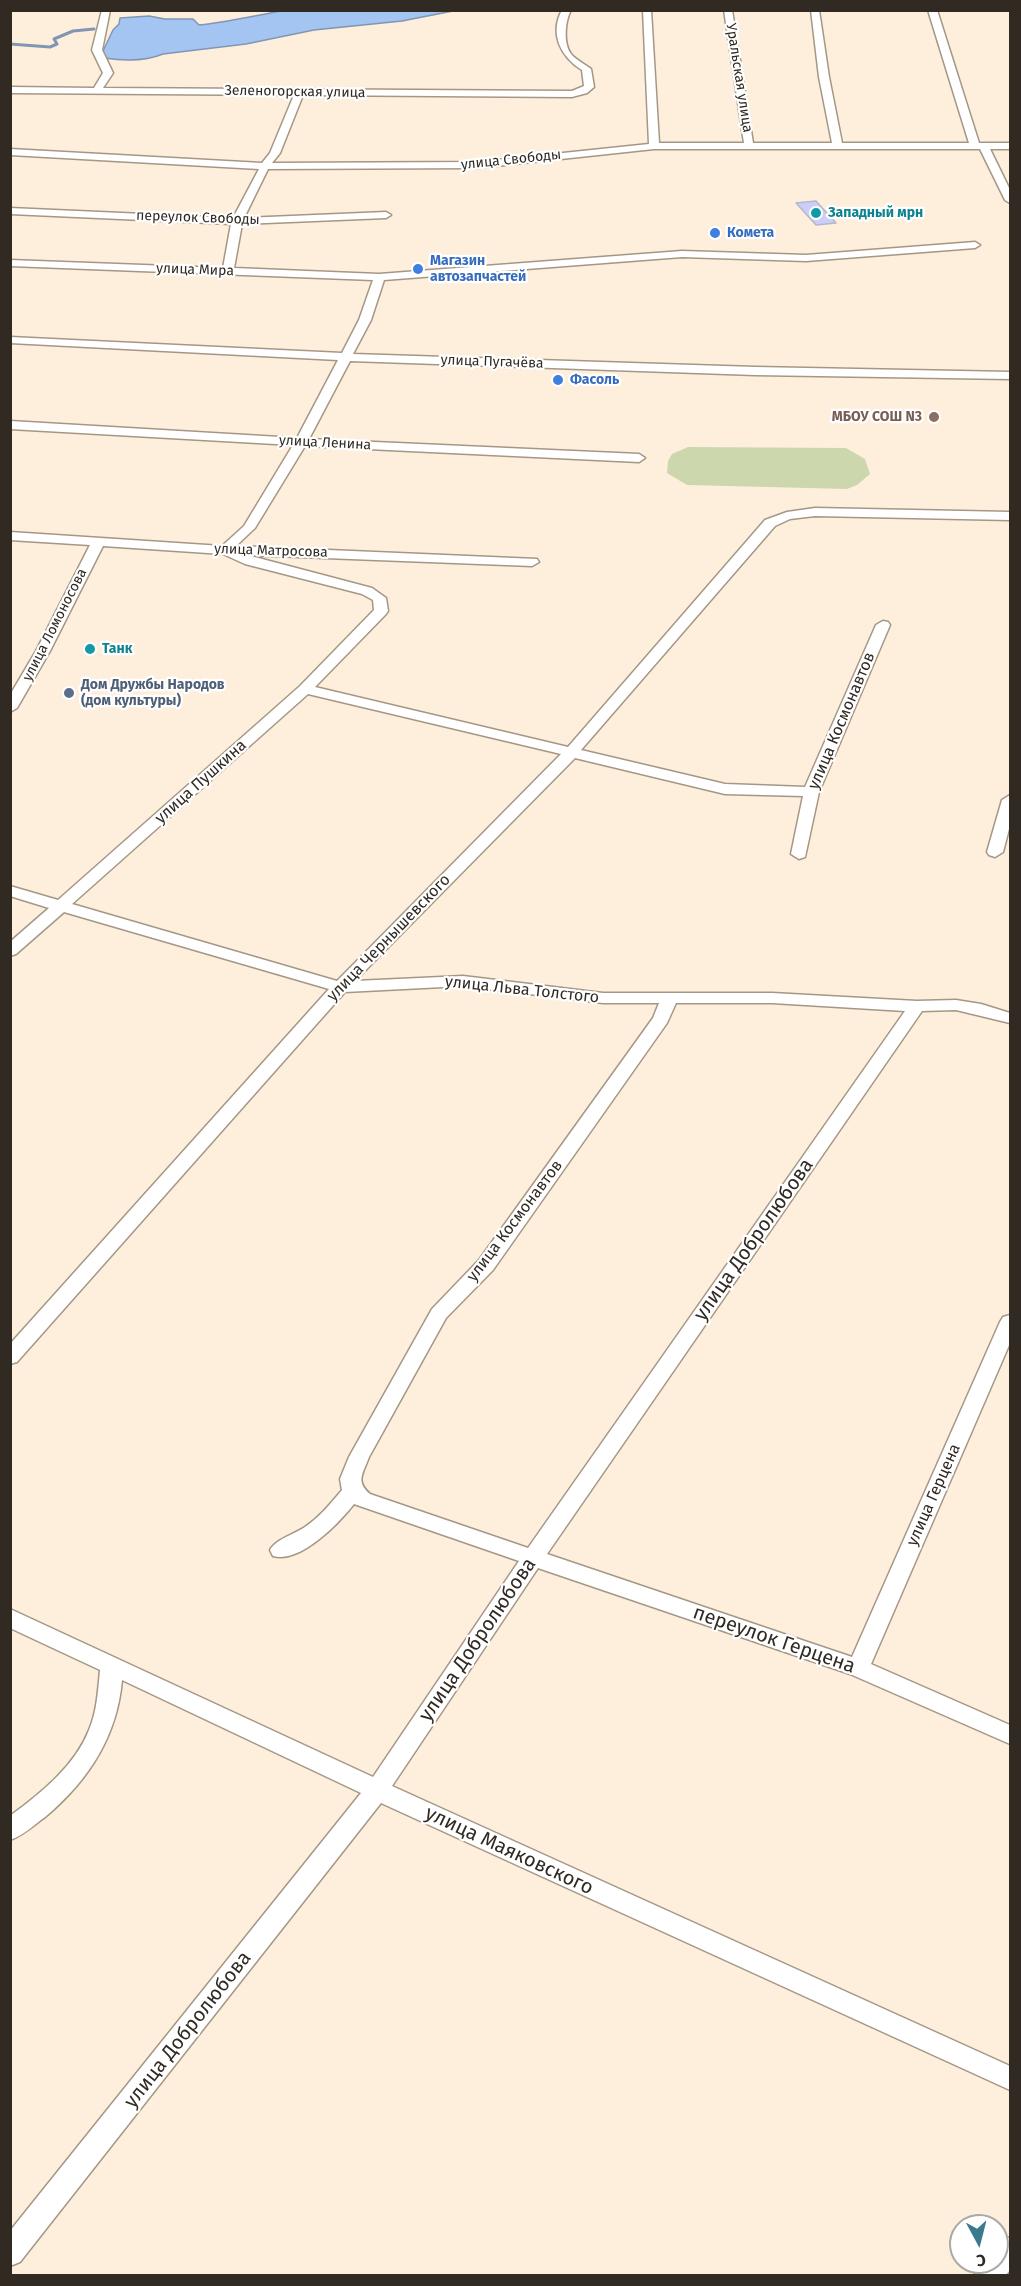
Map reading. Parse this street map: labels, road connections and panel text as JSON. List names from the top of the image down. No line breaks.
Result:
{"streets":{"street":["Уральская улица","Зеленогорская улица","улица Свободы","переулок Свободы","улица Мира","улица Пугачёва","улица Ленина","улица Матросова","улица Ломоносова","улица Космонавтов","улица Пушкина","улица Чернышевского","улица Льва Толстого","улица Добролюбова","улица Герцена","переулок Герцена","улица Маяковского"]},"crossings":[["Уральская улица","улица Свободы"],["улица Матросова","улица Ломоносова"],["улица Матросова","улица Пушкина"],["улица Космонавтов","улица Льва Толстого"],["улица Космонавтов","переулок Герцена"],["улица Пушкина","улица Льва Толстого"],["улица Чернышевского","улица Льва Толстого"],["улица Льва Толстого","улица Добролюбова"],["улица Добролюбова","переулок Герцена"],["улица Добролюбова","улица Маяковского"],["улица Герцена","переулок Герцена"]],"places":["Западный мрн","Комета","Магазин автозапчастей","Фасоль","МБОУ СОШ N3","Танк","Дом Дружбы Народов (дом культуры)"],"north":"bottom"}
